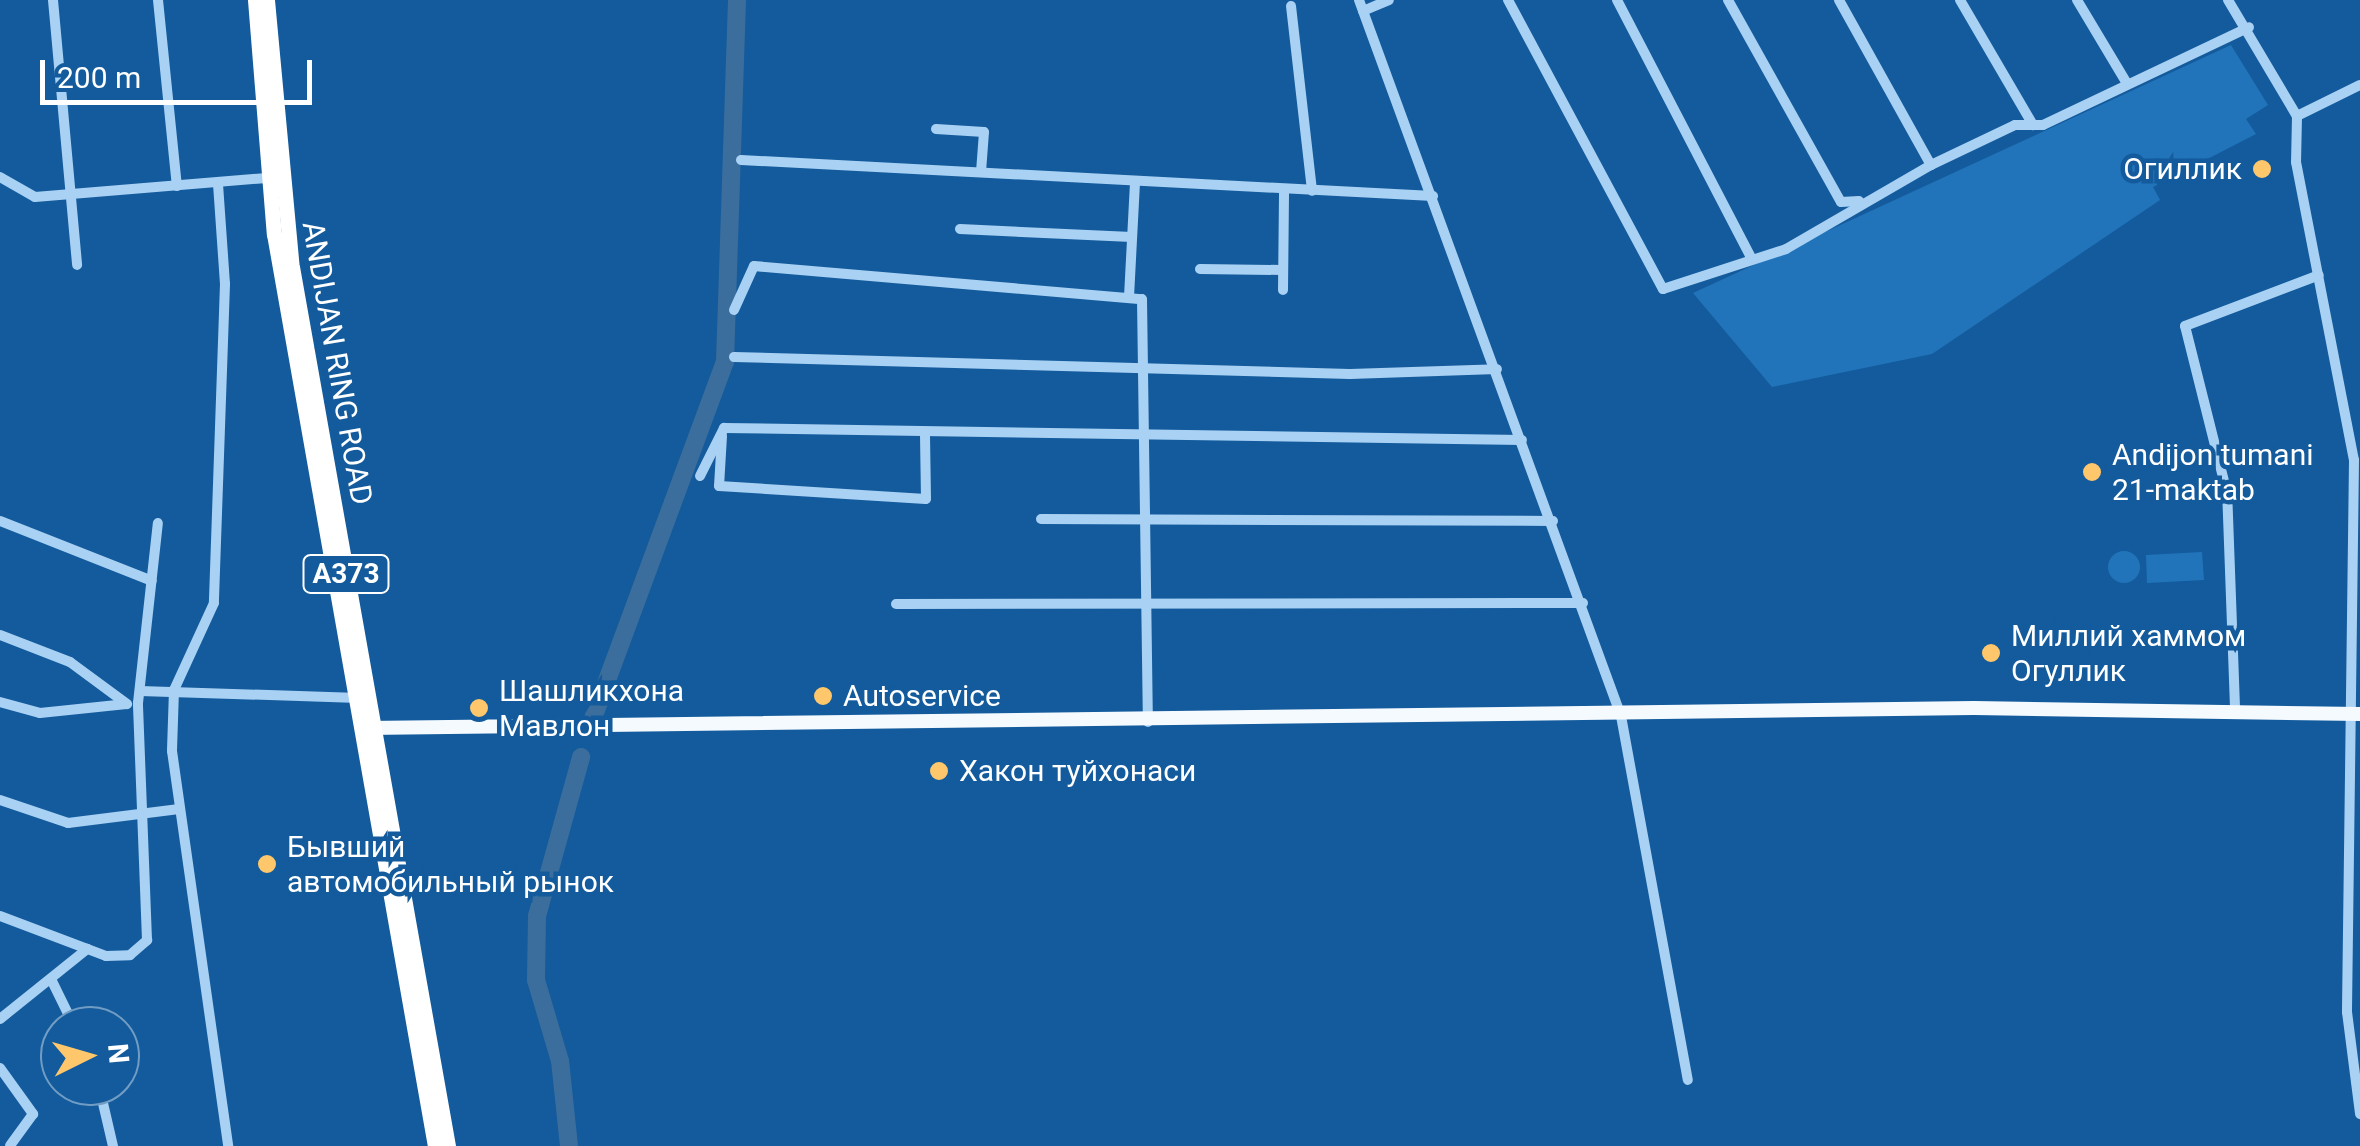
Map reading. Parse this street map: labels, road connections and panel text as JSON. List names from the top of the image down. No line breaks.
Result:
{"streets":{"highway":["ANDIJAN RING ROAD","A373"]},"places":["Огиллик","Andijon tumani 21-maktab","Миллий хаммом Огуллик","Autoservice","Шашликхона Мавлон","Хакон туйхонаси","Бывший автомобильный рынок"],"scale_bar":"200 m","north":"right"}
